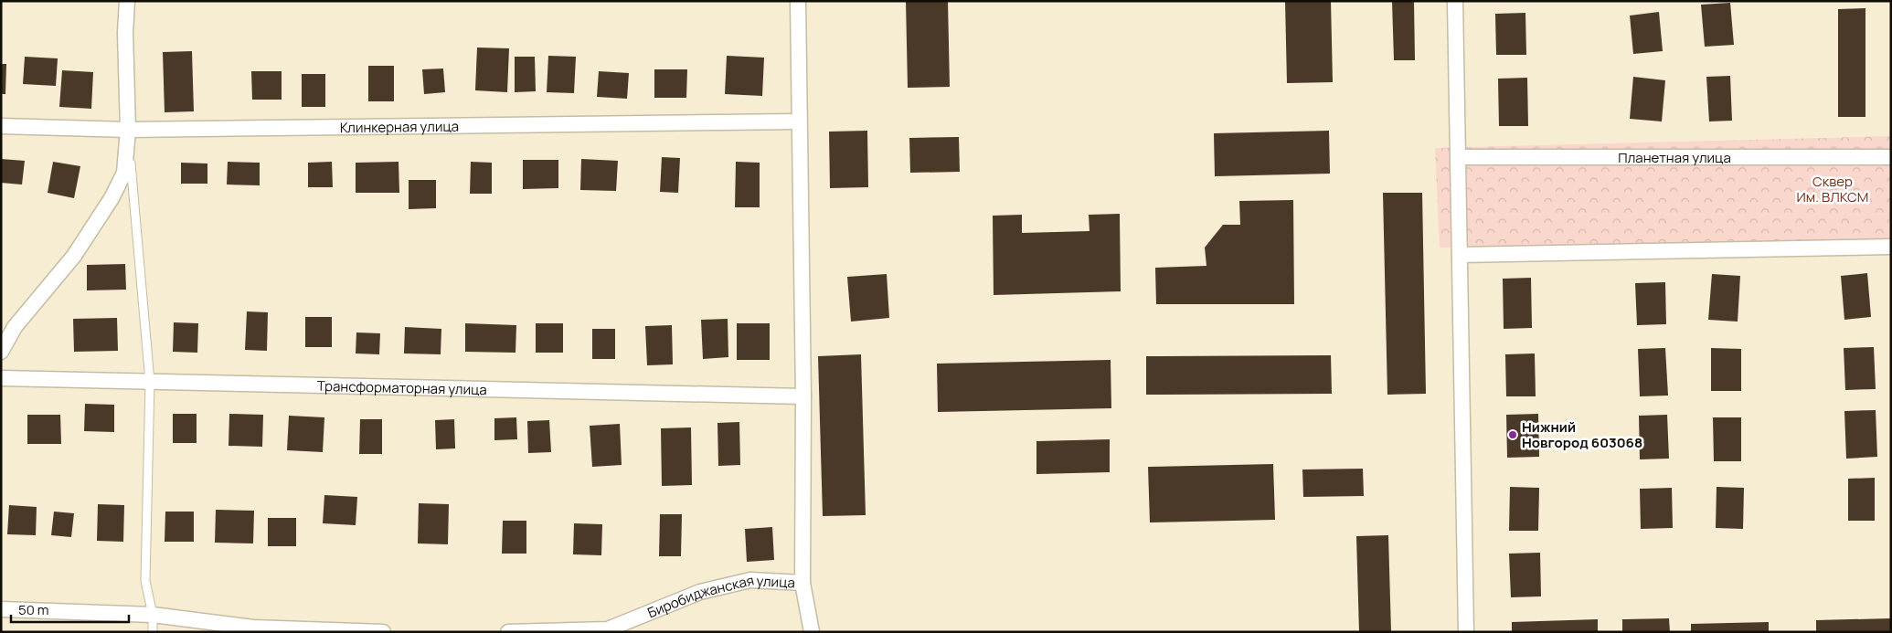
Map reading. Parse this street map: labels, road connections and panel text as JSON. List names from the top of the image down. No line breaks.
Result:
{"streets":{"street":["Клинкерная улица","Планетная улица","Трансформаторная улица","Биробиджанская улица"]},"parks":["Сквер Им. ВЛКСМ"],"places":["Нижний Новгород 603068"],"scale_bar":"50 m"}
